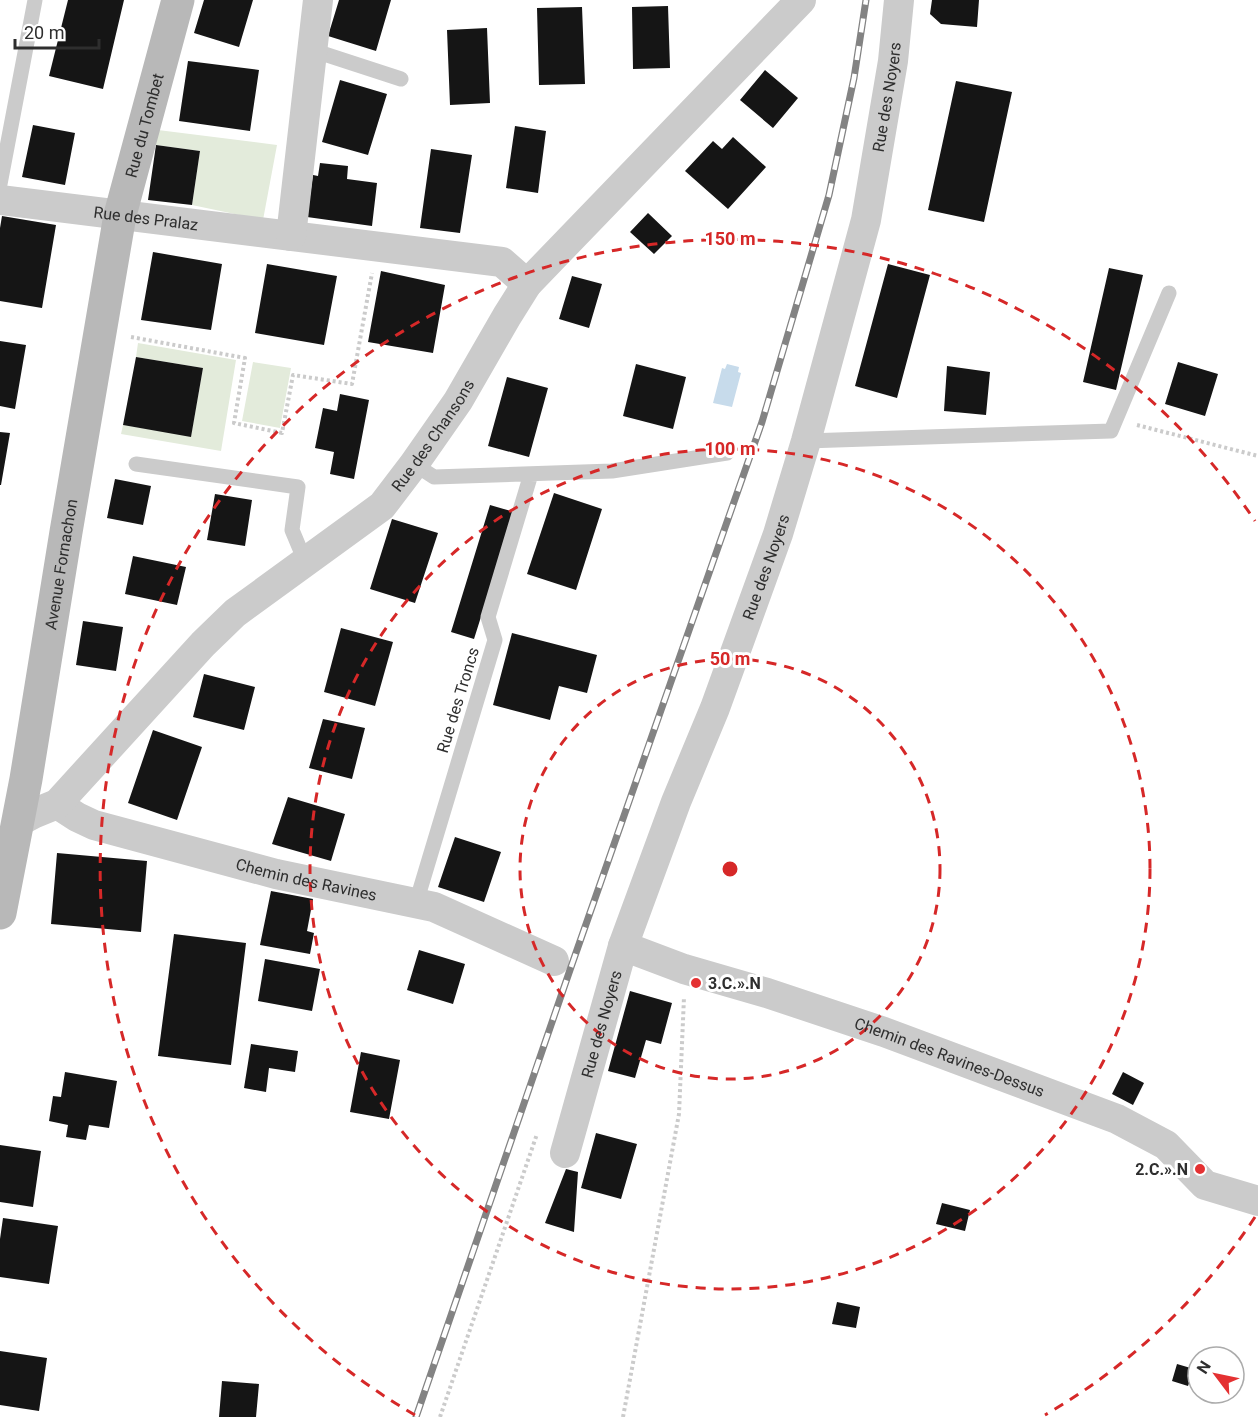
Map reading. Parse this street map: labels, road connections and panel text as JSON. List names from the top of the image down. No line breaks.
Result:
{"streets":{"street":["Rue des Noyers","Rue du Tombet","Rue des Pralaz","Rue des Chansons","Avenue Fornachon","Chemin des Ravines","Chemin des Ravines-Dessus"],"lane":["Rue des Troncs"]},"crossings":[["Rue des Noyers","Chemin des Ravines-Dessus"],["Rue du Tombet","Rue des Pralaz"],["Rue du Tombet","Avenue Fornachon"],["Rue des Pralaz","Rue des Chansons"],["Rue des Pralaz","Avenue Fornachon"],["Rue des Chansons","Avenue Fornachon"],["Rue des Chansons","Chemin des Ravines"],["Rue des Troncs","Chemin des Ravines"]],"places":["3.C.».N","2.C.».N"],"scale_bar":"20 m","north":"top left","rings":["150 m","100 m","50 m"]}
